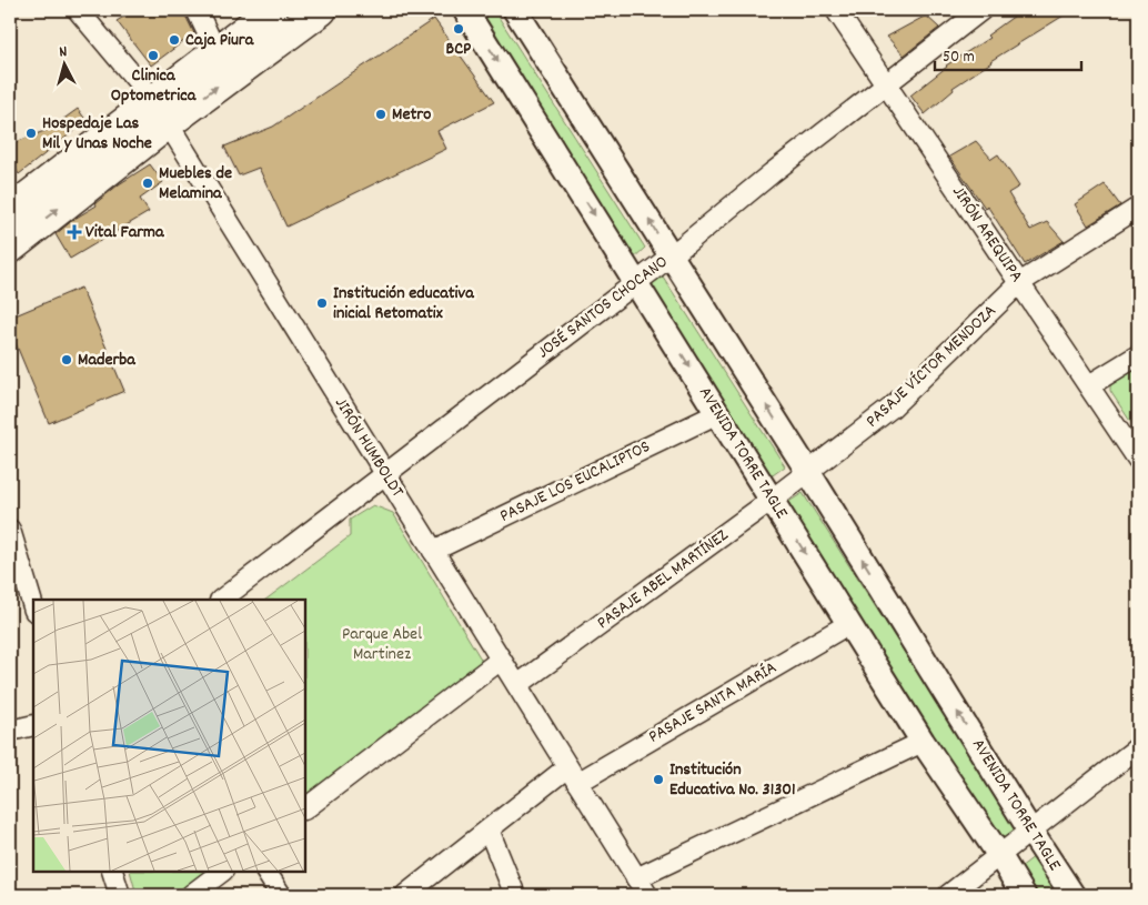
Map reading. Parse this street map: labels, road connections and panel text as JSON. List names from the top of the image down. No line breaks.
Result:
{"streets":{"street":["JIRÓN AREQUIPA","JOSÉ SANTOS CHOCANO","PASAJE VÍCTOR MENDOZA","JIRÓN HUMBOLDT","AVENIDA TORRE TAGLE","PASAJE LOS EUCALIPTOS","PASAJE ABEL MARTÍNEZ","PASAJE SANTA MARÍA"]},"crossings":[["JIRÓN AREQUIPA","JOSÉ SANTOS CHOCANO"],["JIRÓN AREQUIPA","PASAJE VÍCTOR MENDOZA"],["JOSÉ SANTOS CHOCANO","JIRÓN HUMBOLDT"],["JOSÉ SANTOS CHOCANO","AVENIDA TORRE TAGLE"],["PASAJE VÍCTOR MENDOZA","AVENIDA TORRE TAGLE"],["PASAJE VÍCTOR MENDOZA","PASAJE ABEL MARTÍNEZ"],["JIRÓN HUMBOLDT","PASAJE LOS EUCALIPTOS"],["JIRÓN HUMBOLDT","PASAJE ABEL MARTÍNEZ"],["JIRÓN HUMBOLDT","PASAJE SANTA MARÍA"],["AVENIDA TORRE TAGLE","PASAJE LOS EUCALIPTOS"],["AVENIDA TORRE TAGLE","PASAJE ABEL MARTÍNEZ"],["AVENIDA TORRE TAGLE","PASAJE SANTA MARÍA"]],"parks":["Parque Abel Martinez"],"places":{"other":["BCP","Caja Piura","Clinica Optometrica","Metro","Hospedaje Las Mil y Unas Noche","Muebles de Melamina","Institución educativa inicial Retomatix","Maderba","Institución Educativa No. 31301"],"health":["Vital Farma"]},"scale_bar":"50 m","north":"top"}
